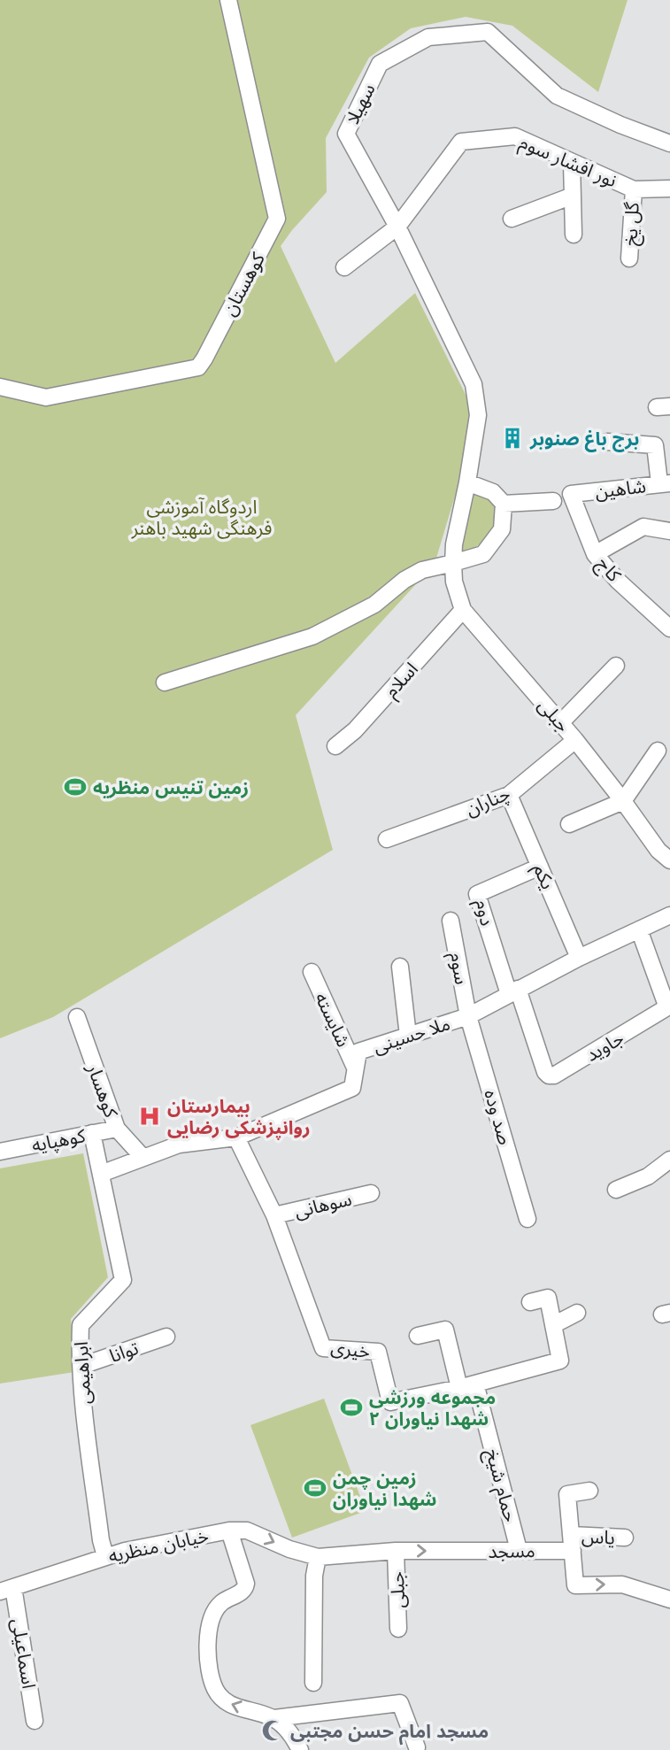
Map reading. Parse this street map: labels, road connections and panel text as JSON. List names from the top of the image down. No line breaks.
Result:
{"streets":{"street":["سهیلا","نور افشار سوم","گل یخ","کوهستان","شاهین","کاج","اسلام","جبلی","چناران","یکم","دوم","سوم","شایسته","ملا حسینی","جاوید","کوهسار","صد وده","کوهپایه","سوهانی","خیری","توانا","ابراهیمی","حمام شیخ","یاس","خیابان منظریه","مسجد","اسماعیلی"]},"crossings":[["سهیلا","نور افشار سوم"],["سهیلا","جبلی"],["نور افشار سوم","گل یخ"],["شاهین","کاج"],["اسلام","جبلی"],["جبلی","چناران"],["جبلی","مسجد"],["چناران","یکم"],["یکم","دوم"],["یکم","ملا حسینی"],["دوم","ملا حسینی"],["دوم","جاوید"],["سوم","ملا حسینی"],["سوم","صد وده"],["شایسته","ملا حسینی"],["ملا حسینی","جاوید"],["ملا حسینی","کوهسار"],["ملا حسینی","صد وده"],["ملا حسینی","خیری"],["ملا حسینی","ابراهیمی"],["کوهسار","کوهپایه"],["کوهپایه","ابراهیمی"],["سوهانی","خیری"],["خیری","حمام شیخ"],["توانا","ابراهیمی"],["ابراهیمی","خیابان منظریه"],["حمام شیخ","مسجد"],["یاس","مسجد"],["خیابان منظریه","مسجد"],["خیابان منظریه","اسماعیلی"]],"one_way":["مسجد"],"parks":["اردوگاه آموزشی فرهنگی شهید باهنر"],"places":{"building":["برج باغ صنوبر"],"sports":["زمین تنیس منظریه","مجموعه ورزشی شهدا نیاوران ۲","زمین چمن شهدا نیاوران"],"hospital":["بیمارستان روانپزشکی رضایی"],"mosque":["مسجد امام حسن مجتبی"]}}
